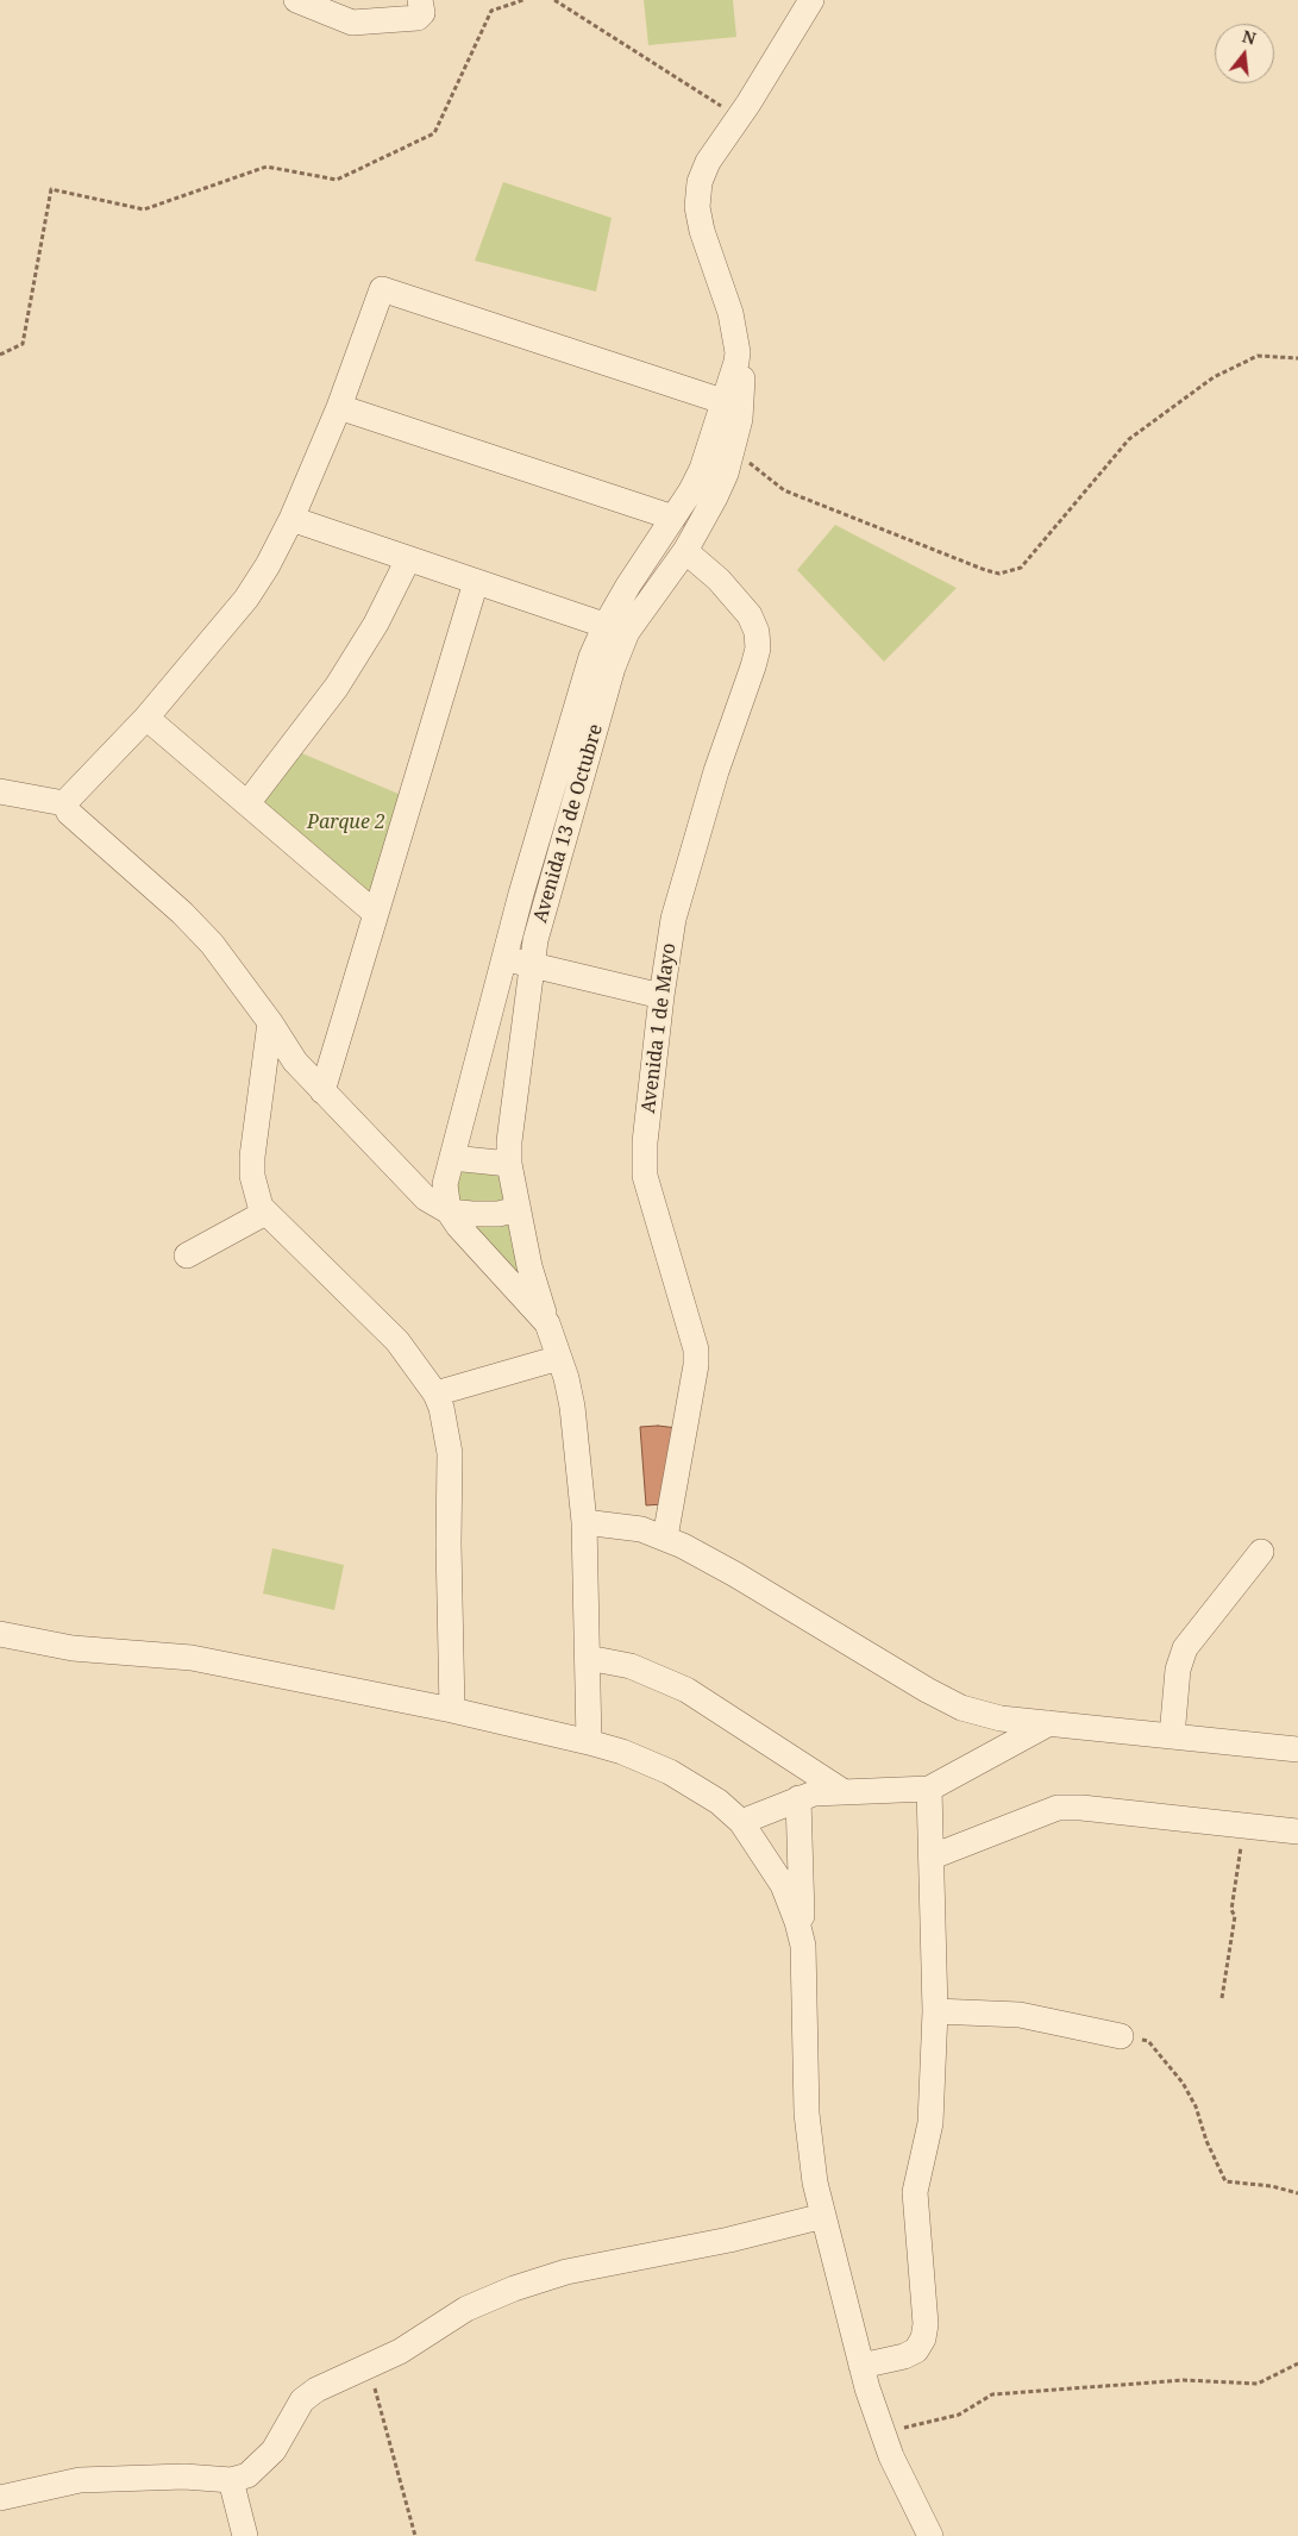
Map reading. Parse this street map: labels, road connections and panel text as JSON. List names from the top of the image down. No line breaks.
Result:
{"streets":{"street":["Avenida 13 de Octubre","Avenida 1 de Mayo"]},"crossings":[["Avenida 13 de Octubre","Avenida 1 de Mayo"]],"parks":["Parque 2"],"north":"top"}
